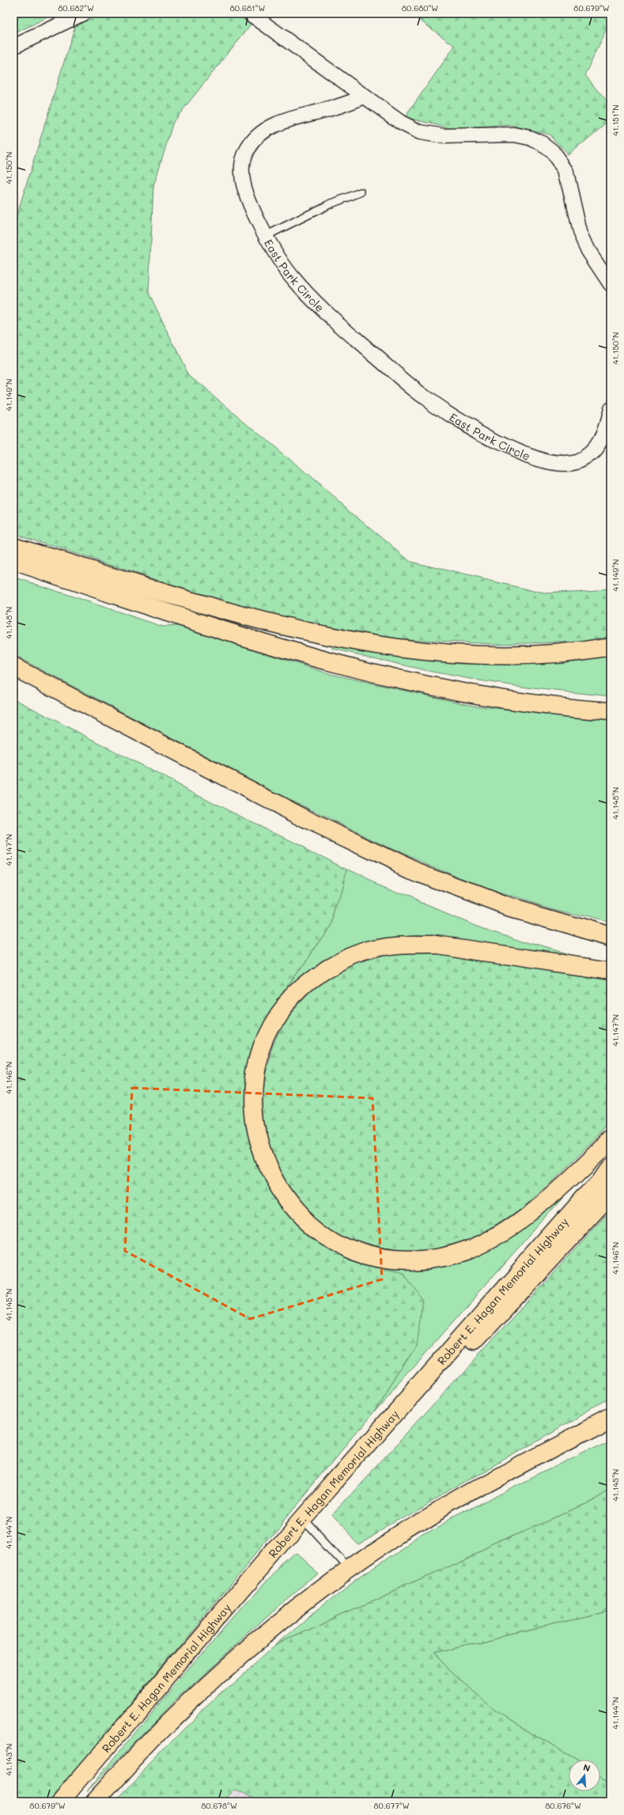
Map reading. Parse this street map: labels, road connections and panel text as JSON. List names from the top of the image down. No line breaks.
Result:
{"streets":{"highway":["Robert E. Hagan Memorial Highway"],"street":["East Park Circle"]},"north":"top","coordinates":["80.682°W","80.681°W","80.680°W","80.679°W","41.151°N","41.150°N","41.149°N","41.148°N","41.147°N","41.146°N","41.145°N","41.144°N","41.143°N","80.678°W","80.677°W","80.676°W"]}
